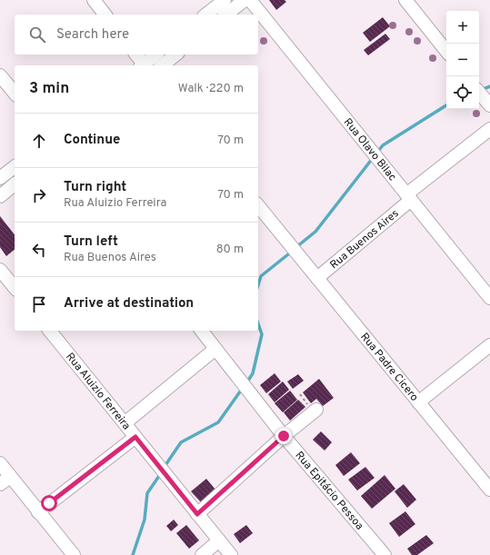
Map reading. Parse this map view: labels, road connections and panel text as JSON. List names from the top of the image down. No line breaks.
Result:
{"streets":{"street":["Rua Olavo Bilac","Rua Buenos Aires","Rua Padre Cicero","Rua Aluizio Ferreira","Rua Epitácio Pessoa"]},"crossings":[["Rua Olavo Bilac","Rua Buenos Aires"],["Rua Buenos Aires","Rua Padre Cicero"]],"page":{"map_buttons":["+","−"],"search":"Search here","heading":["3 min","Walk · 220 m"],"list":[["Continue","70 m"],["Turn right","Rua Aluizio Ferreira","70 m"],["Turn left","Rua Buenos Aires","80 m"],"Arrive at destination"]}}
